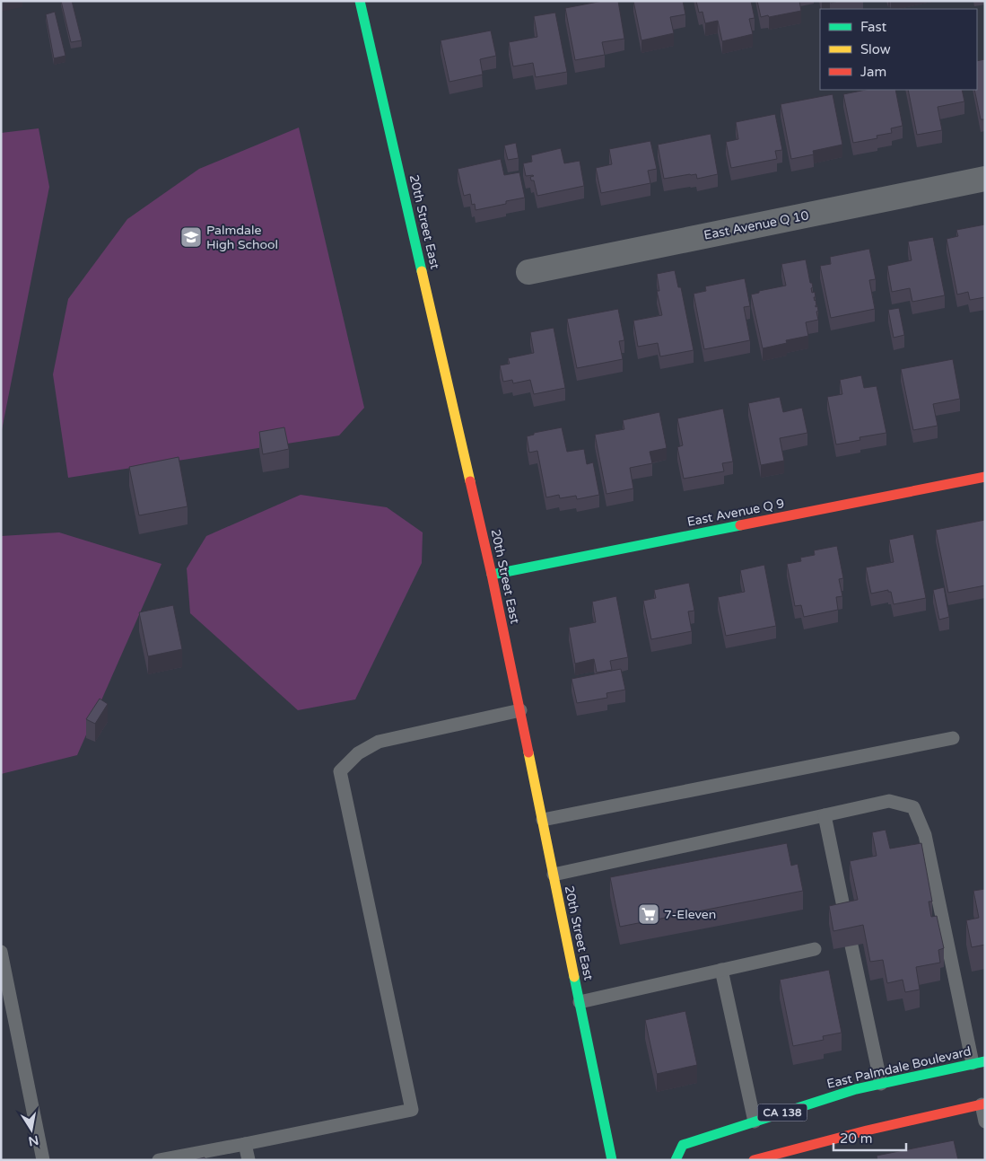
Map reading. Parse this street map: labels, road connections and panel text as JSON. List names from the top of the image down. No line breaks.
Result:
{"streets":{"main road":["20th Street East","East Avenue Q 9","East Palmdale Boulevard","CA 138"],"street":["East Avenue Q 10"]},"crossings":[["20th Street East","East Avenue Q 9"]],"places":{"school or university":["Palmdale High School"],"supermarket":["7-Eleven"]},"legend":["Fast","Slow","Jam"],"scale_bar":"20 m","north":"bottom"}
